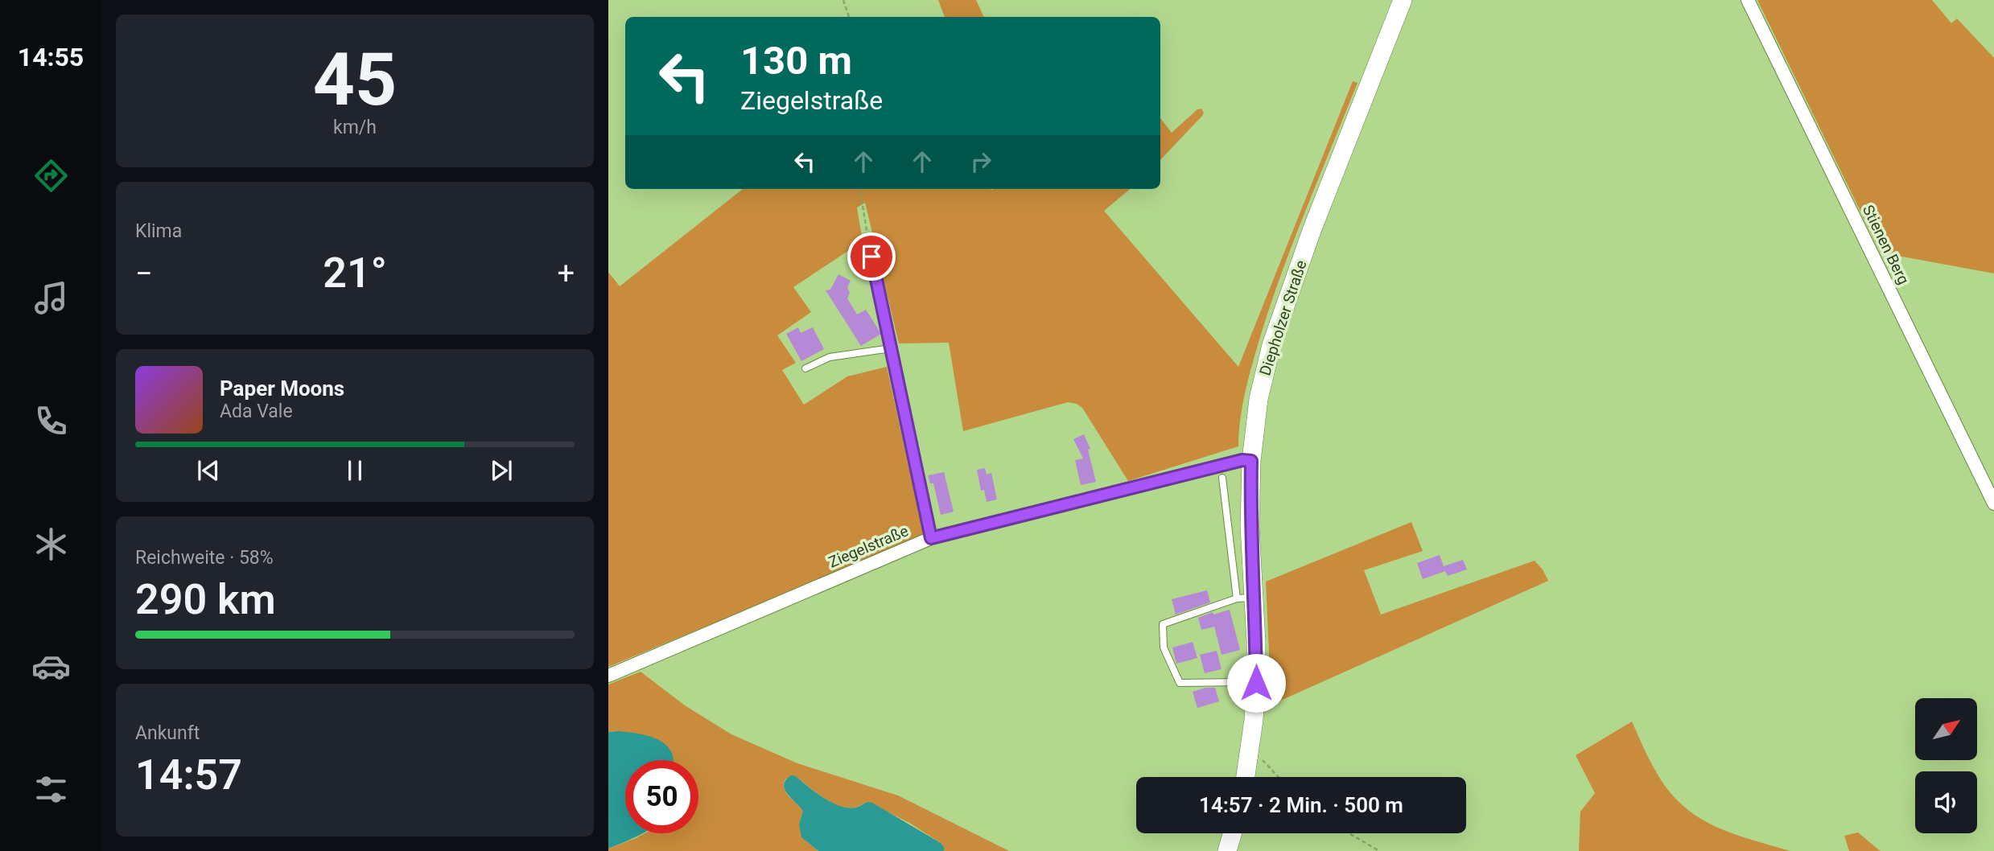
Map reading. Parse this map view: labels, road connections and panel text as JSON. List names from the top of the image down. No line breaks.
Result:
{"streets":{"main road":["Diepholzer Straße"],"street":["Stienen Berg","Ziegelstraße"]},"crossings":[["Diepholzer Straße","Ziegelstraße"]],"north":"top right","page":{"tabs":"14:55","tile":[["45","km/h"],"Klima",["Reichweite · 58%","290 km"],["Ankunft","14:57"]],"turn":["130 m","Ziegelstraße"],"heat":["−","21°","+"],"song":["Paper Moons","Ada Vale"],"limit":"50","trip":"14:57 · 2 Min. · 500 m"}}
